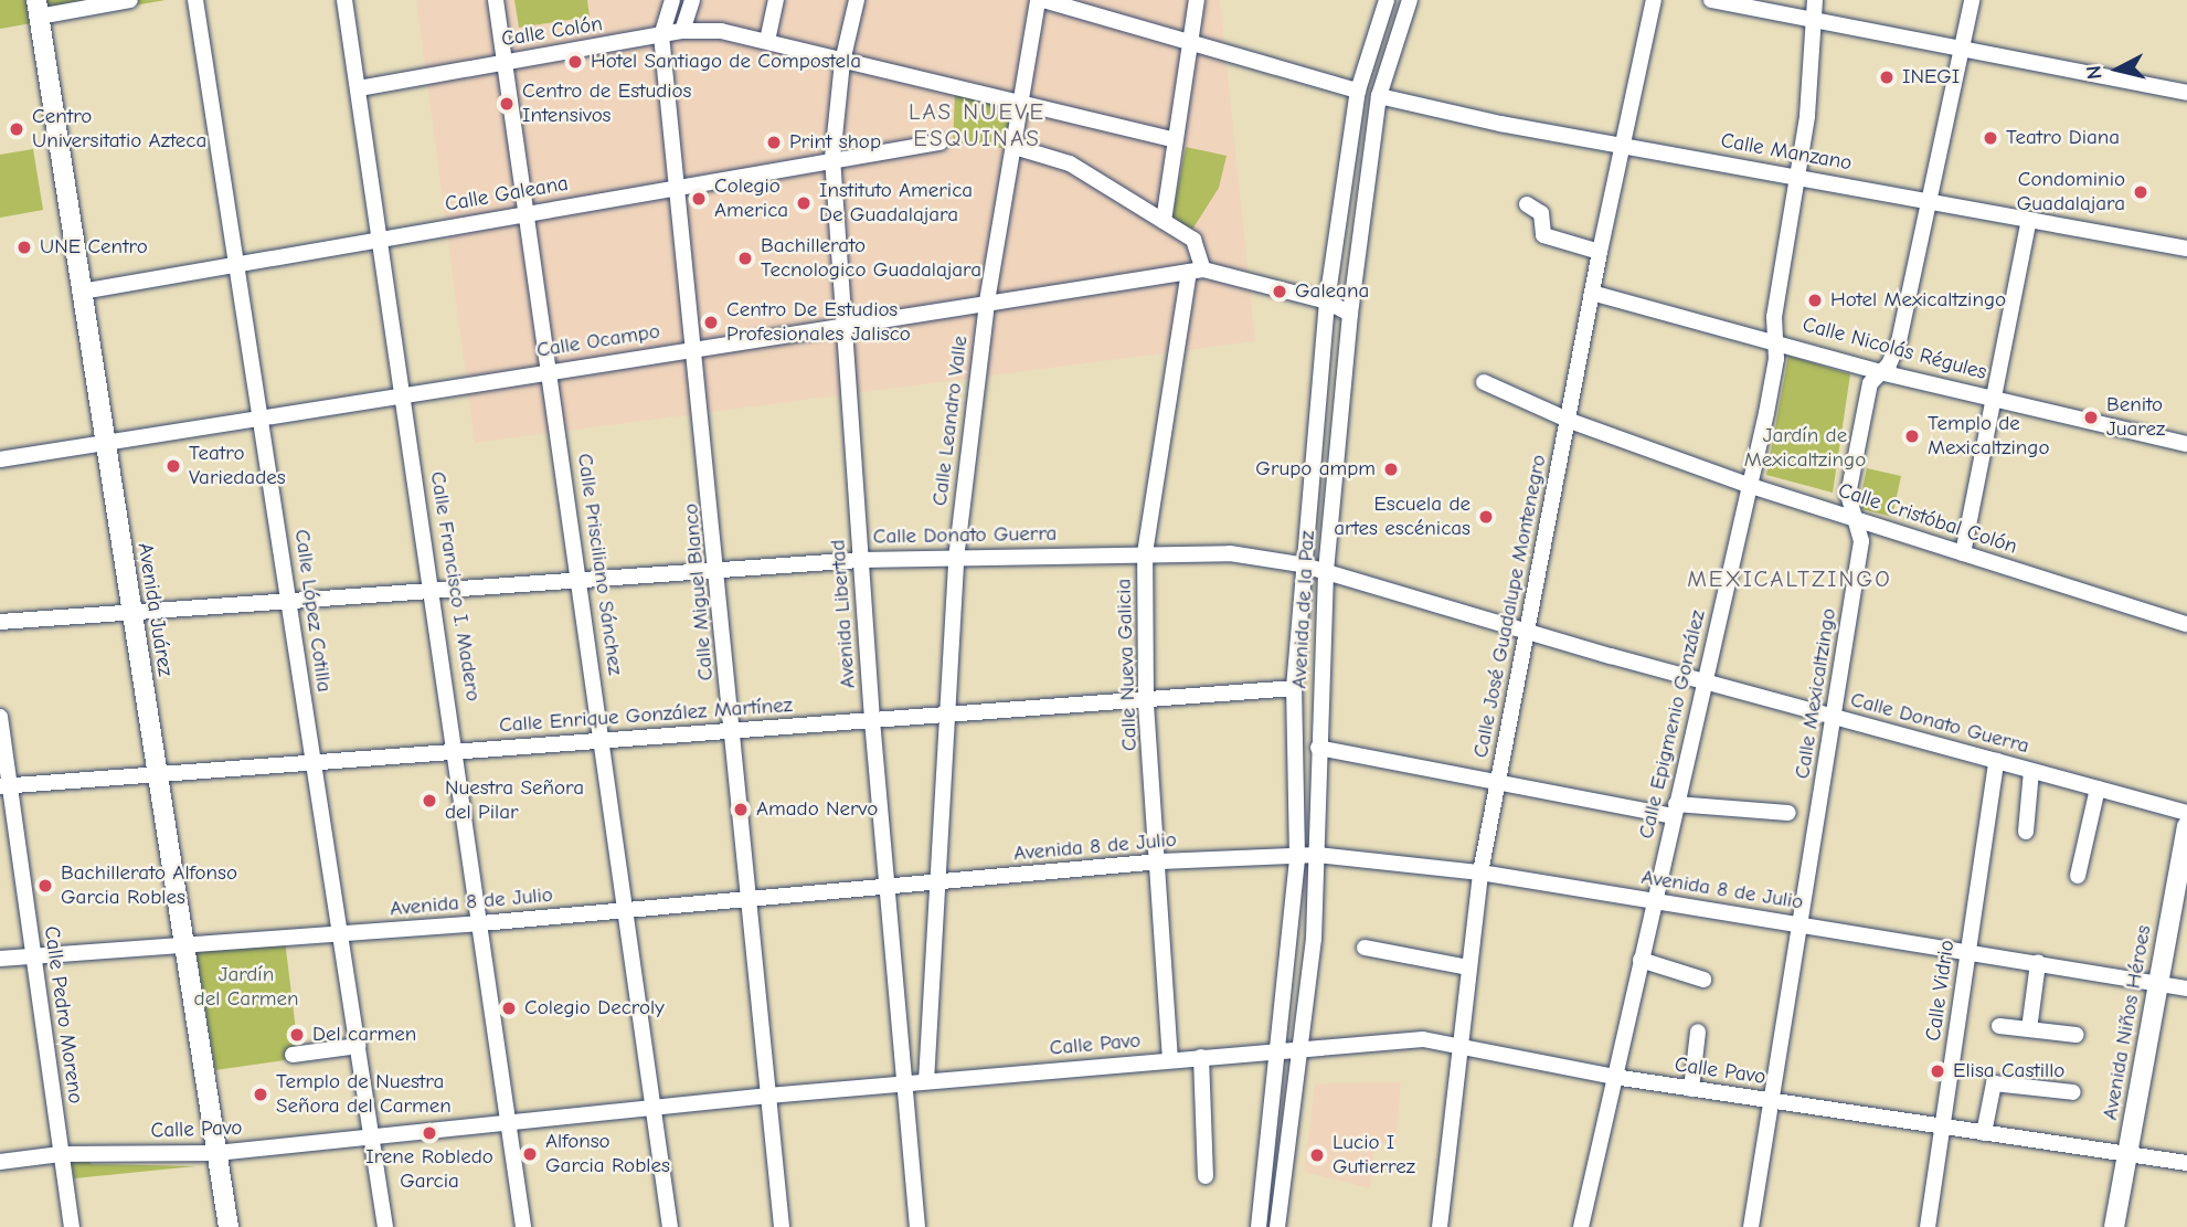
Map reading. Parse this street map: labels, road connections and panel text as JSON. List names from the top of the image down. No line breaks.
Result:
{"streets":{"main road":["Avenida Juárez","Avenida Niños Héroes"],"street":["Calle Colón","Calle Manzano","Calle Galeana","Calle Ocampo","Calle Nicolás Régules","Calle Leandro Valle","Calle Cristóbal Colón","Calle Donato Guerra","Calle Prisciliano Sánchez","Calle Francisco I. Madero","Calle Miguel Blanco","Calle José Guadalupe Montenegro","Avenida de la Paz","Calle López Cotilla","Avenida Libertad","Calle Nueva Galicia","Calle Mexicaltzingo","Calle Enrique González Martínez","Calle Epigmenio González","Avenida 8 de Julio","Calle Vidrio","Calle Pedro Moreno","Calle Pavo"]},"crossings":[["Calle Colón","Calle Leandro Valle"],["Calle Colón","Calle Prisciliano Sánchez"],["Calle Colón","Calle Francisco I. Madero"],["Calle Colón","Calle Miguel Blanco"],["Calle Colón","Avenida Libertad"],["Calle Manzano","Calle José Guadalupe Montenegro"],["Calle Manzano","Avenida de la Paz"],["Calle Manzano","Calle Mexicaltzingo"],["Calle Manzano","Calle Epigmenio González"],["Calle Galeana","Calle Prisciliano Sánchez"],["Calle Galeana","Calle Francisco I. Madero"],["Calle Galeana","Calle Miguel Blanco"],["Calle Galeana","Avenida Juárez"],["Calle Galeana","Calle López Cotilla"],["Calle Galeana","Avenida Libertad"],["Calle Ocampo","Calle Leandro Valle"],["Calle Ocampo","Calle Prisciliano Sánchez"],["Calle Ocampo","Calle Francisco I. Madero"],["Calle Ocampo","Calle Miguel Blanco"],["Calle Ocampo","Avenida Juárez"],["Calle Ocampo","Calle López Cotilla"],["Calle Ocampo","Avenida Libertad"],["Calle Ocampo","Calle Nueva Galicia"],["Calle Nicolás Régules","Calle José Guadalupe Montenegro"],["Calle Nicolás Régules","Calle Mexicaltzingo"],["Calle Nicolás Régules","Calle Epigmenio González"],["Calle Leandro Valle","Calle Donato Guerra"],["Calle Leandro Valle","Calle Enrique González Martínez"],["Calle Leandro Valle","Avenida 8 de Julio"],["Calle Leandro Valle","Calle Pavo"],["Calle Cristóbal Colón","Calle José Guadalupe Montenegro"],["Calle Cristóbal Colón","Calle Mexicaltzingo"],["Calle Cristóbal Colón","Calle Epigmenio González"],["Calle Donato Guerra","Calle Prisciliano Sánchez"],["Calle Donato Guerra","Calle Francisco I. Madero"],["Calle Donato Guerra","Calle Miguel Blanco"],["Calle Donato Guerra","Calle José Guadalupe Montenegro"],["Calle Donato Guerra","Avenida Juárez"],["Calle Donato Guerra","Avenida de la Paz"],["Calle Donato Guerra","Calle López Cotilla"],["Calle Donato Guerra","Avenida Libertad"],["Calle Donato Guerra","Calle Nueva Galicia"],["Calle Donato Guerra","Calle Mexicaltzingo"],["Calle Donato Guerra","Calle Epigmenio González"],["Calle Donato Guerra","Calle Vidrio"],["Calle Prisciliano Sánchez","Calle Enrique González Martínez"],["Calle Prisciliano Sánchez","Avenida 8 de Julio"],["Calle Prisciliano Sánchez","Calle Pavo"],["Calle Francisco I. Madero","Calle Enrique González Martínez"],["Calle Francisco I. Madero","Avenida 8 de Julio"],["Calle Francisco I. Madero","Calle Pavo"],["Calle Miguel Blanco","Calle Enrique González Martínez"],["Calle Miguel Blanco","Avenida 8 de Julio"],["Calle Miguel Blanco","Calle Pavo"],["Calle José Guadalupe Montenegro","Avenida 8 de Julio"],["Calle José Guadalupe Montenegro","Calle Pavo"],["Avenida Juárez","Calle Enrique González Martínez"],["Avenida Juárez","Avenida 8 de Julio"],["Avenida Juárez","Calle Pavo"],["Avenida de la Paz","Calle Enrique González Martínez"],["Avenida de la Paz","Avenida 8 de Julio"],["Avenida de la Paz","Calle Pavo"],["Calle López Cotilla","Calle Enrique González Martínez"],["Calle López Cotilla","Avenida 8 de Julio"],["Calle López Cotilla","Calle Pavo"],["Avenida Libertad","Calle Enrique González Martínez"],["Avenida Libertad","Avenida 8 de Julio"],["Avenida Libertad","Calle Pavo"],["Calle Nueva Galicia","Calle Enrique González Martínez"],["Calle Nueva Galicia","Avenida 8 de Julio"],["Calle Nueva Galicia","Calle Pavo"],["Calle Mexicaltzingo","Avenida 8 de Julio"],["Calle Mexicaltzingo","Calle Pavo"],["Calle Enrique González Martínez","Calle Pedro Moreno"],["Calle Epigmenio González","Avenida 8 de Julio"],["Calle Epigmenio González","Calle Pavo"],["Avenida 8 de Julio","Calle Vidrio"],["Avenida 8 de Julio","Calle Pedro Moreno"],["Avenida 8 de Julio","Avenida Niños Héroes"],["Calle Vidrio","Calle Pavo"],["Calle Pedro Moreno","Calle Pavo"],["Avenida Niños Héroes","Calle Pavo"]],"districts":["LAS NUEVE ESQUINAS","MEXICALTZINGO"],"parks":["Jardín de Mexicaltzingo","Jardín del Carmen"],"places":["Hotel Santiago de Compostela","INEGI","Centro de Estudios Intensivos","Centro Universitatio Azteca","Teatro Diana","Print shop","Condominio Guadalajara","Colegio America","Instituto America De Guadalajara","UNE Centro","Bachillerato Tecnologico Guadalajara","Galeana","Hotel Mexicaltzingo","Centro De Estudios Profesionales Jalisco","Benito Juarez","Templo de Mexicaltzingo","Teatro Variedades","Grupo ampm","Escuela de artes escénicas","Nuestra Señora del Pilar","Amado Nervo","Bachillerato Alfonso Garcia Robles","Colegio Decroly","Del carmen","Elisa Castillo","Templo de Nuestra Señora del Carmen","Irene Robledo Garcia","Alfonso Garcia Robles","Lucio I Gutierrez"],"north":"left"}
